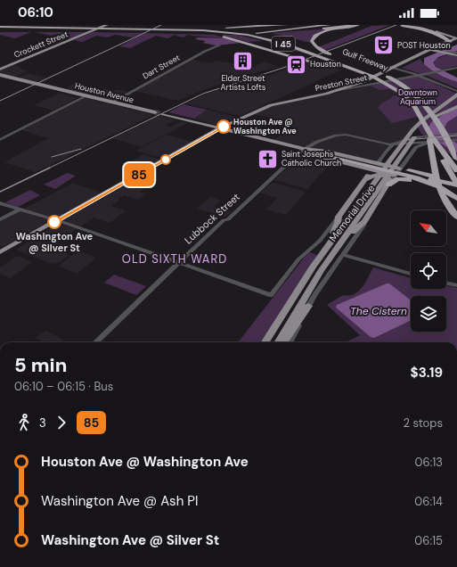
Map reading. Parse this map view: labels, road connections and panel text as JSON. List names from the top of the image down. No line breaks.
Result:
{"streets":{"highway":["I 45","Gulf Freeway"],"main road":["Crockett Street","Preston Street","Houston Avenue","Memorial Drive"],"street":["Dart Street","Lubbock Street"]},"crossings":[["Dart Street","Houston Avenue"]],"districts":["OLD SIXTH WARD"],"water":["The Cistern"],"parks":["Downtown Aquarium"],"places":{"theatre":["POST Houston"],"building":["Elder Street Artists Lofts"],"station":["Houston"],"other":["Houston Ave @ Washington Ave","Washington Ave @ Silver St"],"church":["Saint Josephs Catholic Church"]},"lines":["bus line 85"],"north":"top left","page":{"status":"06:10","on_map":"85","heading":["5 min","06:10 – 06:15 · Bus","$3.19"],"legs":["3","85","2 stops"],"list":[{"name":"Houston Ave @ Washington Ave","value":"06:13"},{"name":"Washington Ave @ Ash Pl","value":"06:14"},{"name":"Washington Ave @ Silver St","value":"06:15"}]}}
